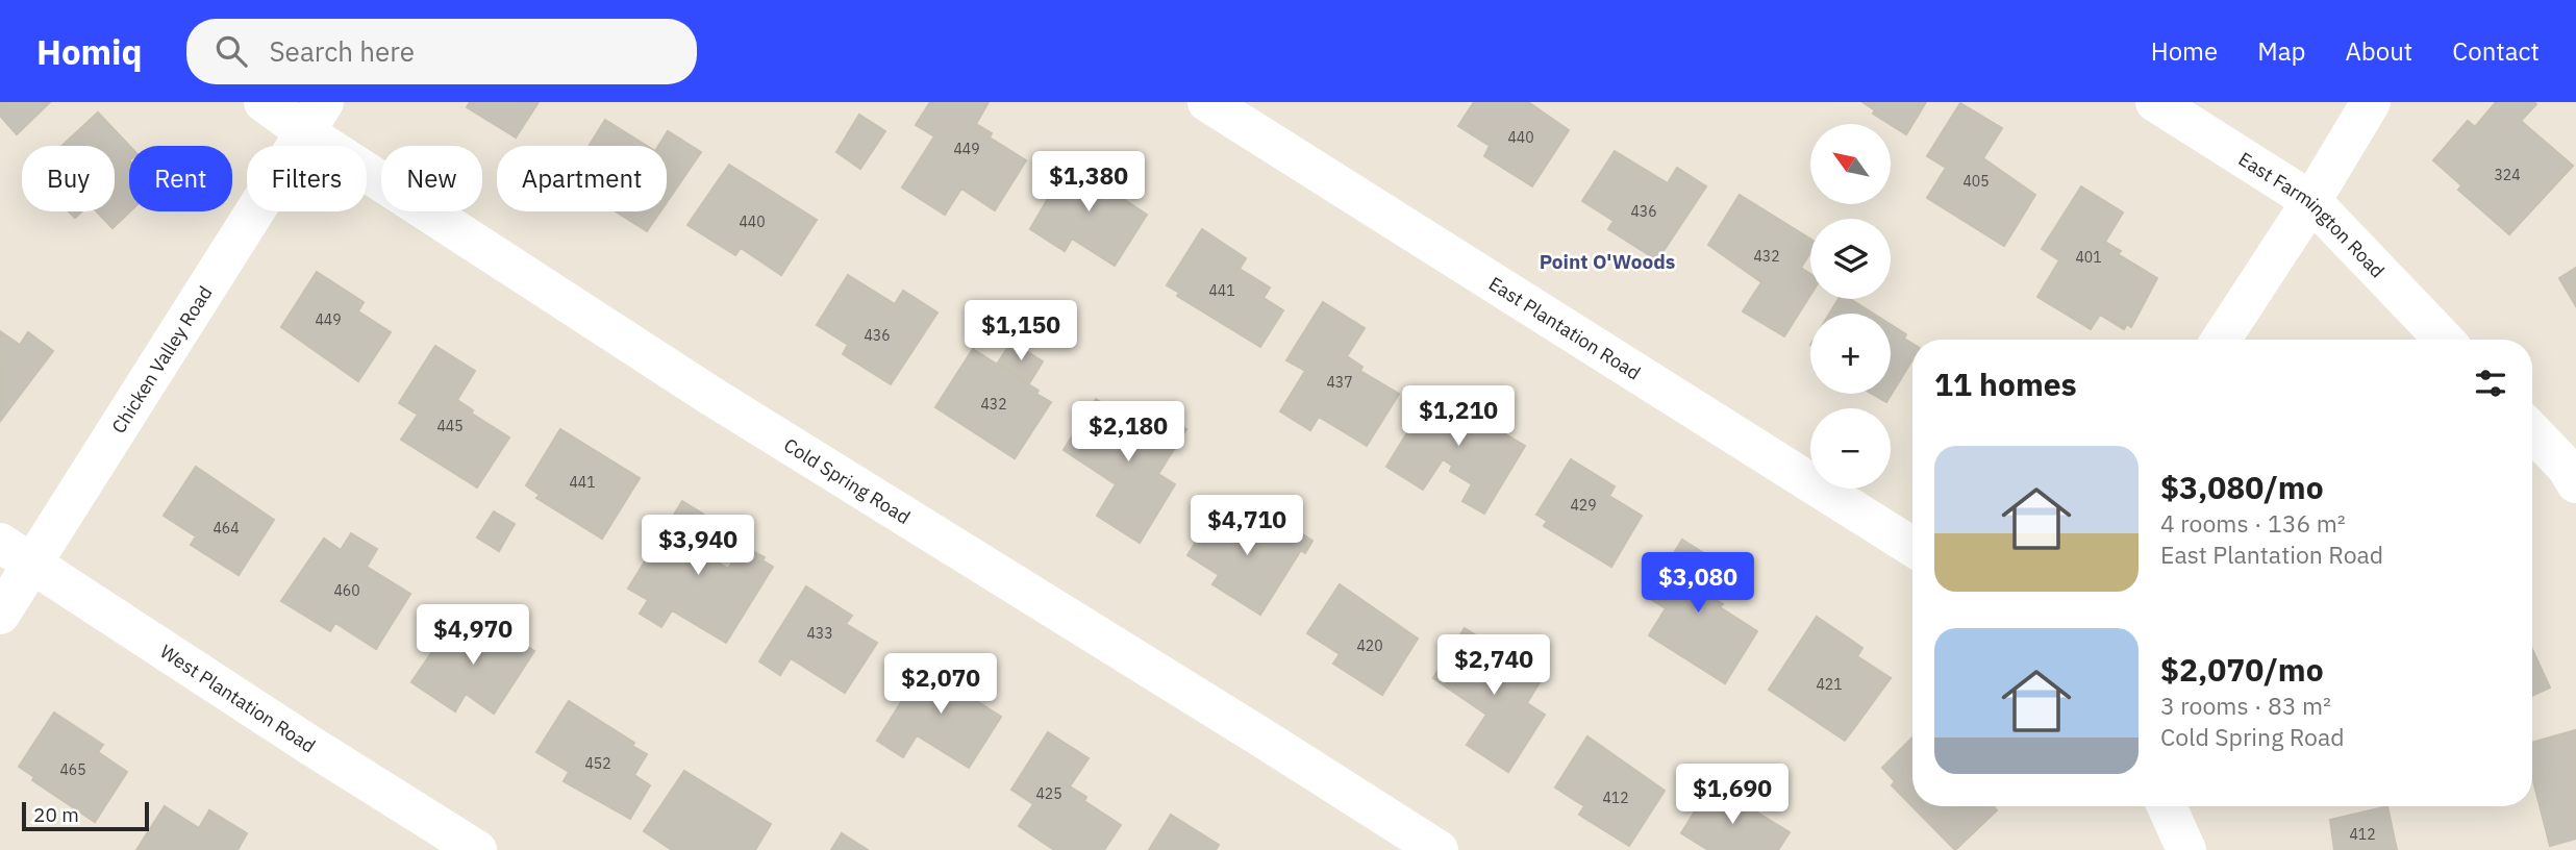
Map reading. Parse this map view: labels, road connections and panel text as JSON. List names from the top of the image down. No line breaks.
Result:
{"streets":{"street":["East Farmington Road","East Plantation Road","Chicken Valley Road","Cold Spring Road","West Plantation Road"]},"crossings":[["Chicken Valley Road","Cold Spring Road"],["Chicken Valley Road","West Plantation Road"]],"districts":["Point O'Woods"],"house_numbers":["440","449","324","405","436","440","432","401","441","449","436","437","432","445","441","429","464","460","433","420","421","452","465","425","412","412"],"scale_bar":"20 m","north":"top left","page":{"header":"Homiq","search":"Search here","nav":["Home","Map","About","Contact"],"map_buttons":["+","−"],"chip":["Buy","Rent","Filters","New","Apartment"],"price":["$1,380","$1,150","$1,210","$2,180","$4,710","$3,940","$3,080","$4,970","$2,740","$2,070","$1,690"],"heading":"11 homes","list":[{"name":"$3,080/mo","note":"4 rooms · 136 m² · East Plantation Road"},{"name":"$2,070/mo","note":"3 rooms · 83 m² · Cold Spring Road"}],"scale":"20 m"}}
